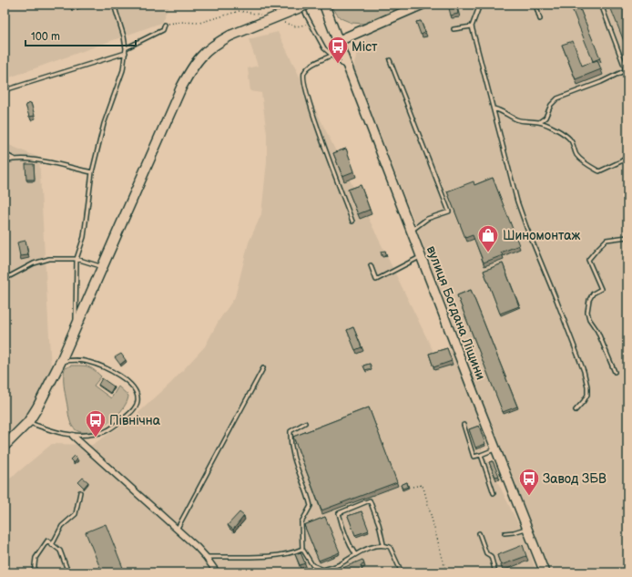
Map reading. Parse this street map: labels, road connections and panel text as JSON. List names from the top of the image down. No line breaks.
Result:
{"streets":{"main road":["вулиця Богдана Ліщини"]},"places":{"bus stop":["Міст","Північна","Завод ЗБВ"],"shop":["Шиномонтаж"]},"scale_bar":"100 m"}
